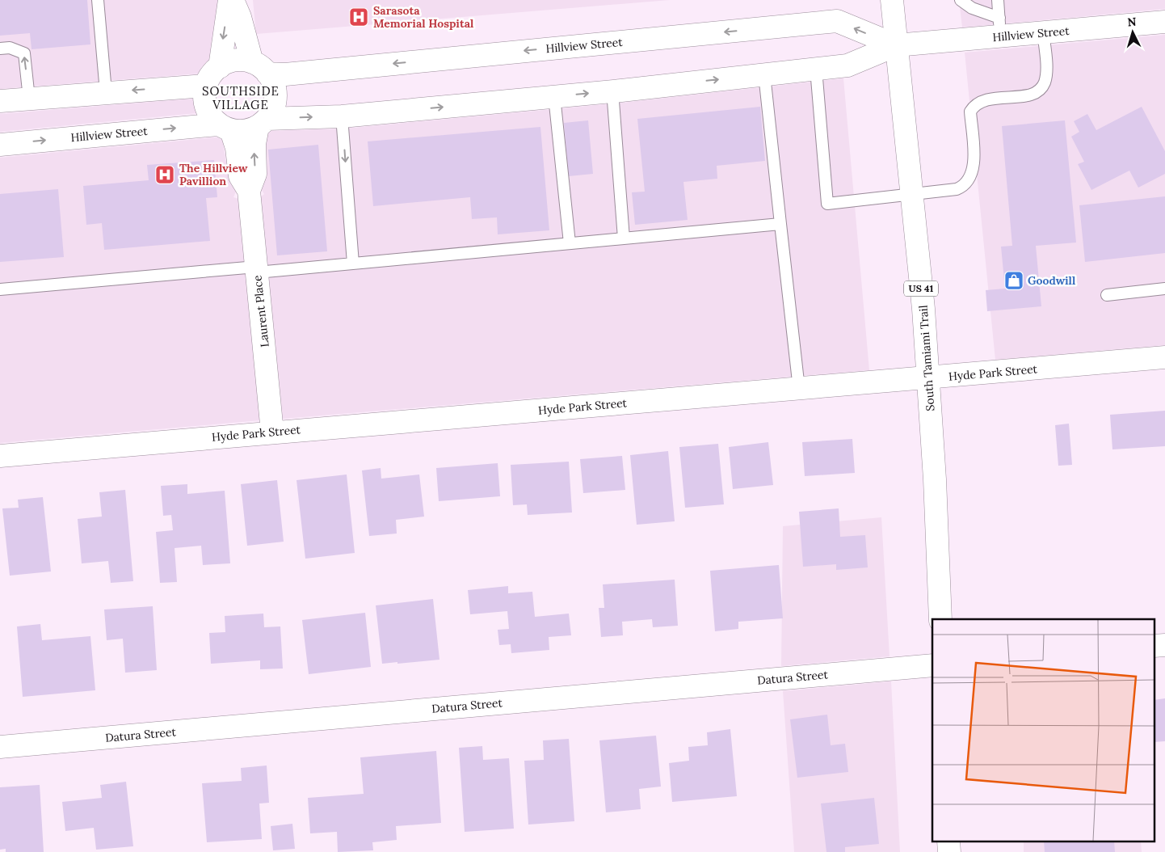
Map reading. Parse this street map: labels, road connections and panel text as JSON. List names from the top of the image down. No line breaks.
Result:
{"streets":{"street":["Hillview Street","US 41","Laurent Place","South Tamiami Trail","Hyde Park Street","Datura Street"]},"crossings":[["Hillview Street","Laurent Place"],["Hillview Street","South Tamiami Trail"],["Laurent Place","Hyde Park Street"],["South Tamiami Trail","Hyde Park Street"]],"districts":["SOUTHSIDE VILLAGE"],"places":{"hospital":["Sarasota Memorial Hospital","The Hillview Pavillion"],"shop":["Goodwill"]},"north":"top"}
